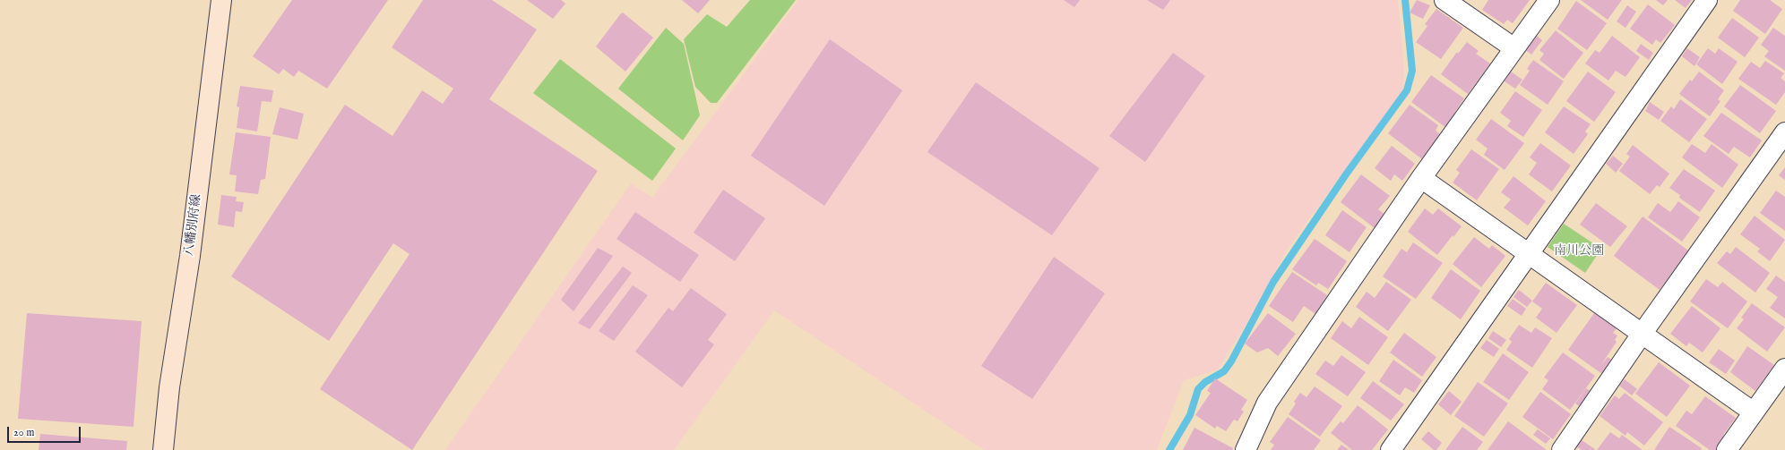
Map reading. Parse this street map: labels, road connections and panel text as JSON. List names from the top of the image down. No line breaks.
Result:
{"streets":{"main road":["八幡別府線"]},"parks":["南川公園"],"scale_bar":"20 m"}
